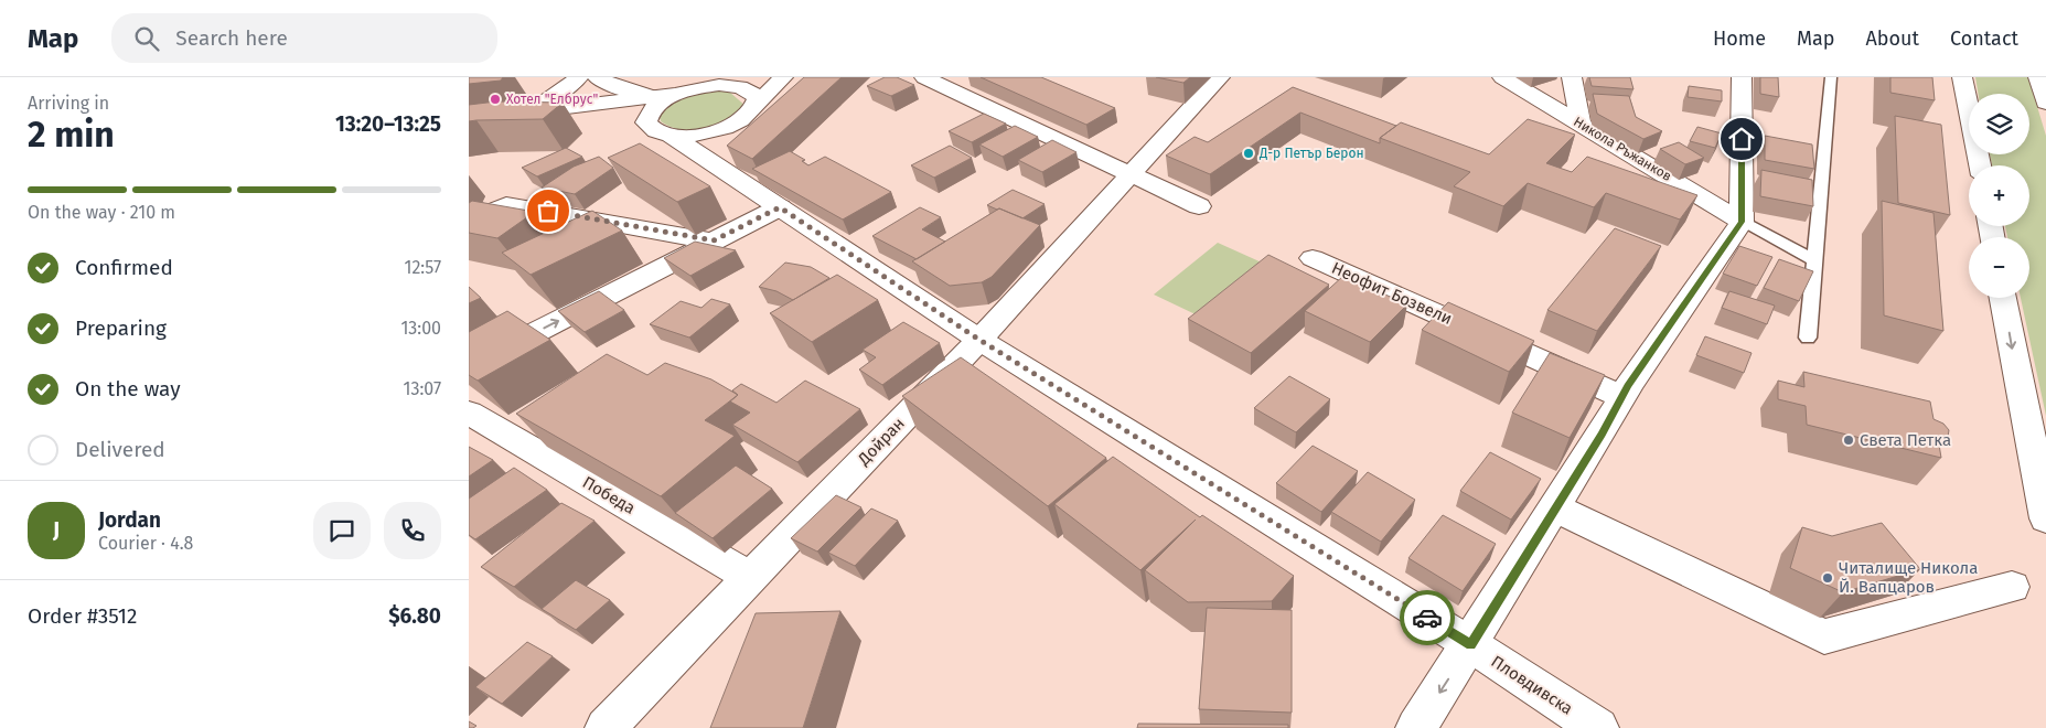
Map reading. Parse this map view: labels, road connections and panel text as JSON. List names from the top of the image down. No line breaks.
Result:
{"streets":{"street":["Никола Ръжанков","Неофит Бозвели","Дойран","Победа","Пловдивска"]},"crossings":[["Дойран","Победа"],["Дойран","Пловдивска"]],"places":["Хотел \"Елбрус\"","Д-р Петър Берон","Света Петка","Читалище Никола Й. Вапцаров"],"page":{"header":"Map","search":"Search here","nav":["Home","Map","About","Contact"],"heading":["2 min","Arriving in","13:20–13:25"],"panel":["Jordan","Courier · 4.8","Order #3512","$6.80"],"map_buttons":["+","−"],"bar":"On the way · 210 m","list":[["Confirmed","12:57"],["Preparing","13:00"],["On the way","13:07"],"Delivered"],"round":"J"}}
